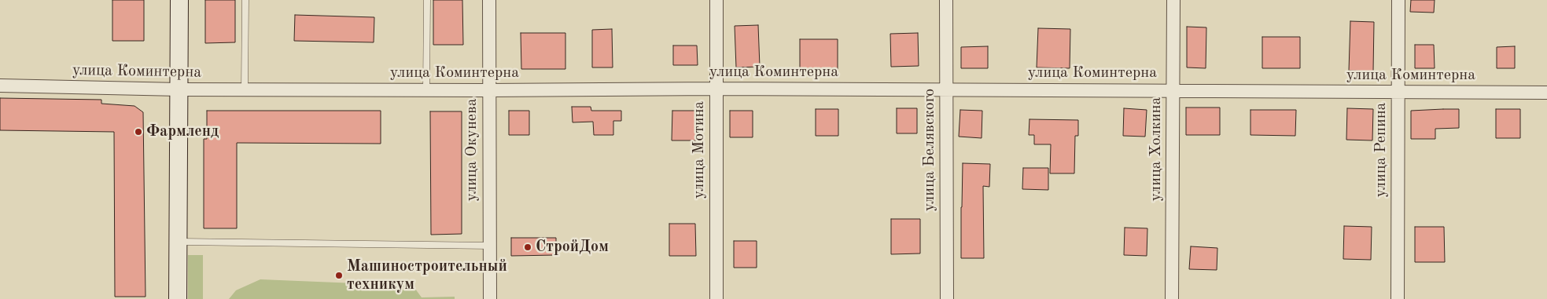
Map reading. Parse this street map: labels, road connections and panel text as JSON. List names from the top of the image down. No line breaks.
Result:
{"streets":{"street":["улица Коминтерна","улица Холкина","улица Окунева","улица Мотина","улица Белявского","улица Репина"]},"crossings":[["улица Коминтерна","улица Холкина"],["улица Коминтерна","улица Окунева"],["улица Коминтерна","улица Мотина"],["улица Коминтерна","улица Белявского"],["улица Коминтерна","улица Репина"]],"places":["Фармленд","СтройДом","Машиностроительный техникум"]}
